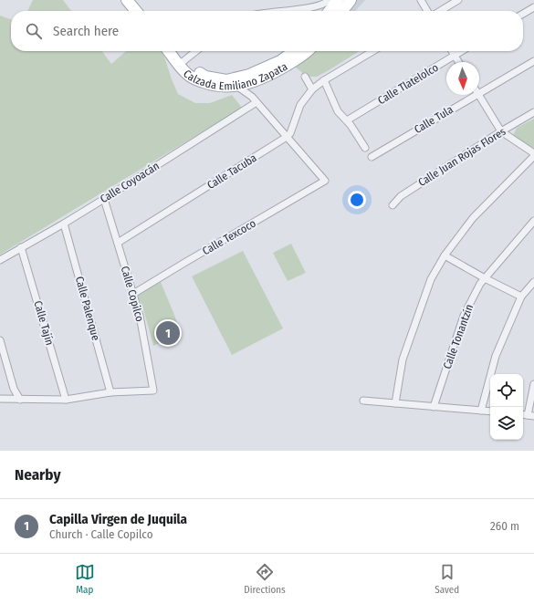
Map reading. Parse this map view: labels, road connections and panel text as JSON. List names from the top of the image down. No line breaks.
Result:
{"streets":{"main road":["Calzada Emiliano Zapata"],"street":["Calle Tlatelolco","Calle Tula","Calle Juan Rojas Flores","Calle Tacuba","Calle Coyoacán","Calle Texcoco","Calle Copilco","Calle Palenque","Calle Tajín","Calle Tonantzín"]},"crossings":[["Calle Tacuba","Calle Texcoco"],["Calle Tacuba","Calle Copilco"],["Calle Coyoacán","Calle Copilco"],["Calle Coyoacán","Calle Palenque"],["Calle Coyoacán","Calle Tajín"],["Calle Texcoco","Calle Copilco"],["Calle Copilco","Calle Palenque"]],"north":"bottom","page":{"search":"Search here","pins":"1","heading":"Nearby","list":[{"mark":"1","name":"Capilla Virgen de Juquila","note":"Church · Calle Copilco","value":"260 m"}],"nav":["Map","Directions","Saved"]}}
